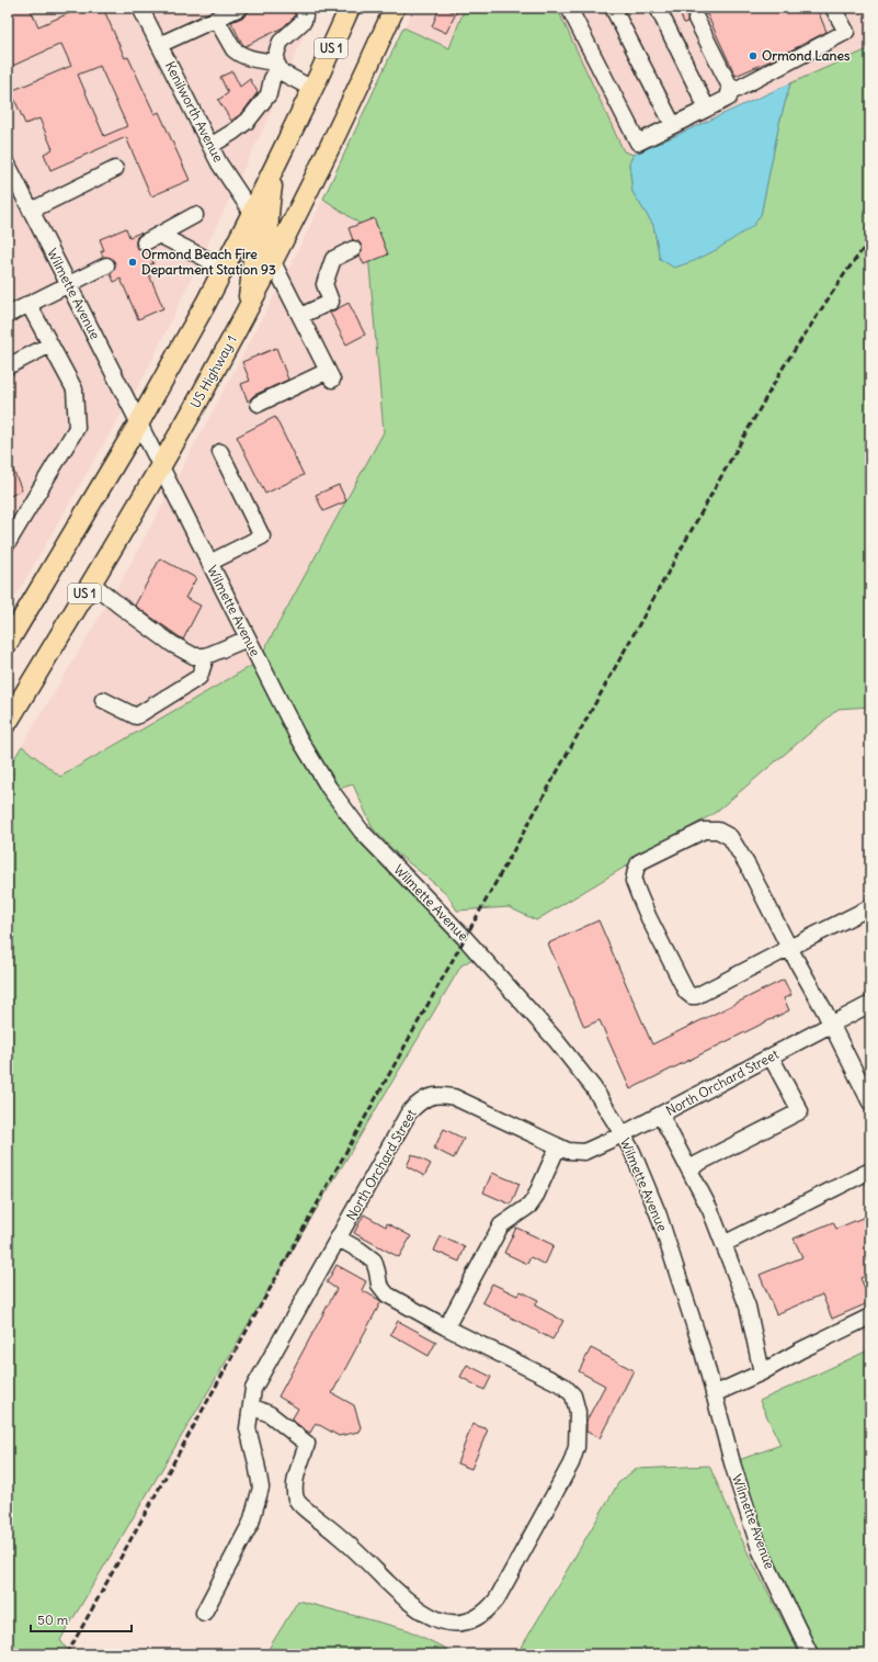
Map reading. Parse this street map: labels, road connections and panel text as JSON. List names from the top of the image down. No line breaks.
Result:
{"streets":{"main road":["US 1","US Highway 1"],"street":["Kenilworth Avenue","Wilmette Avenue","North Orchard Street"]},"crossings":[["US 1","Kenilworth Avenue"],["US 1","Wilmette Avenue"],["Wilmette Avenue","US Highway 1"],["Wilmette Avenue","North Orchard Street"]],"places":["Ormond Lanes","Ormond Beach Fire Department Station 93"],"scale_bar":"50 m"}
